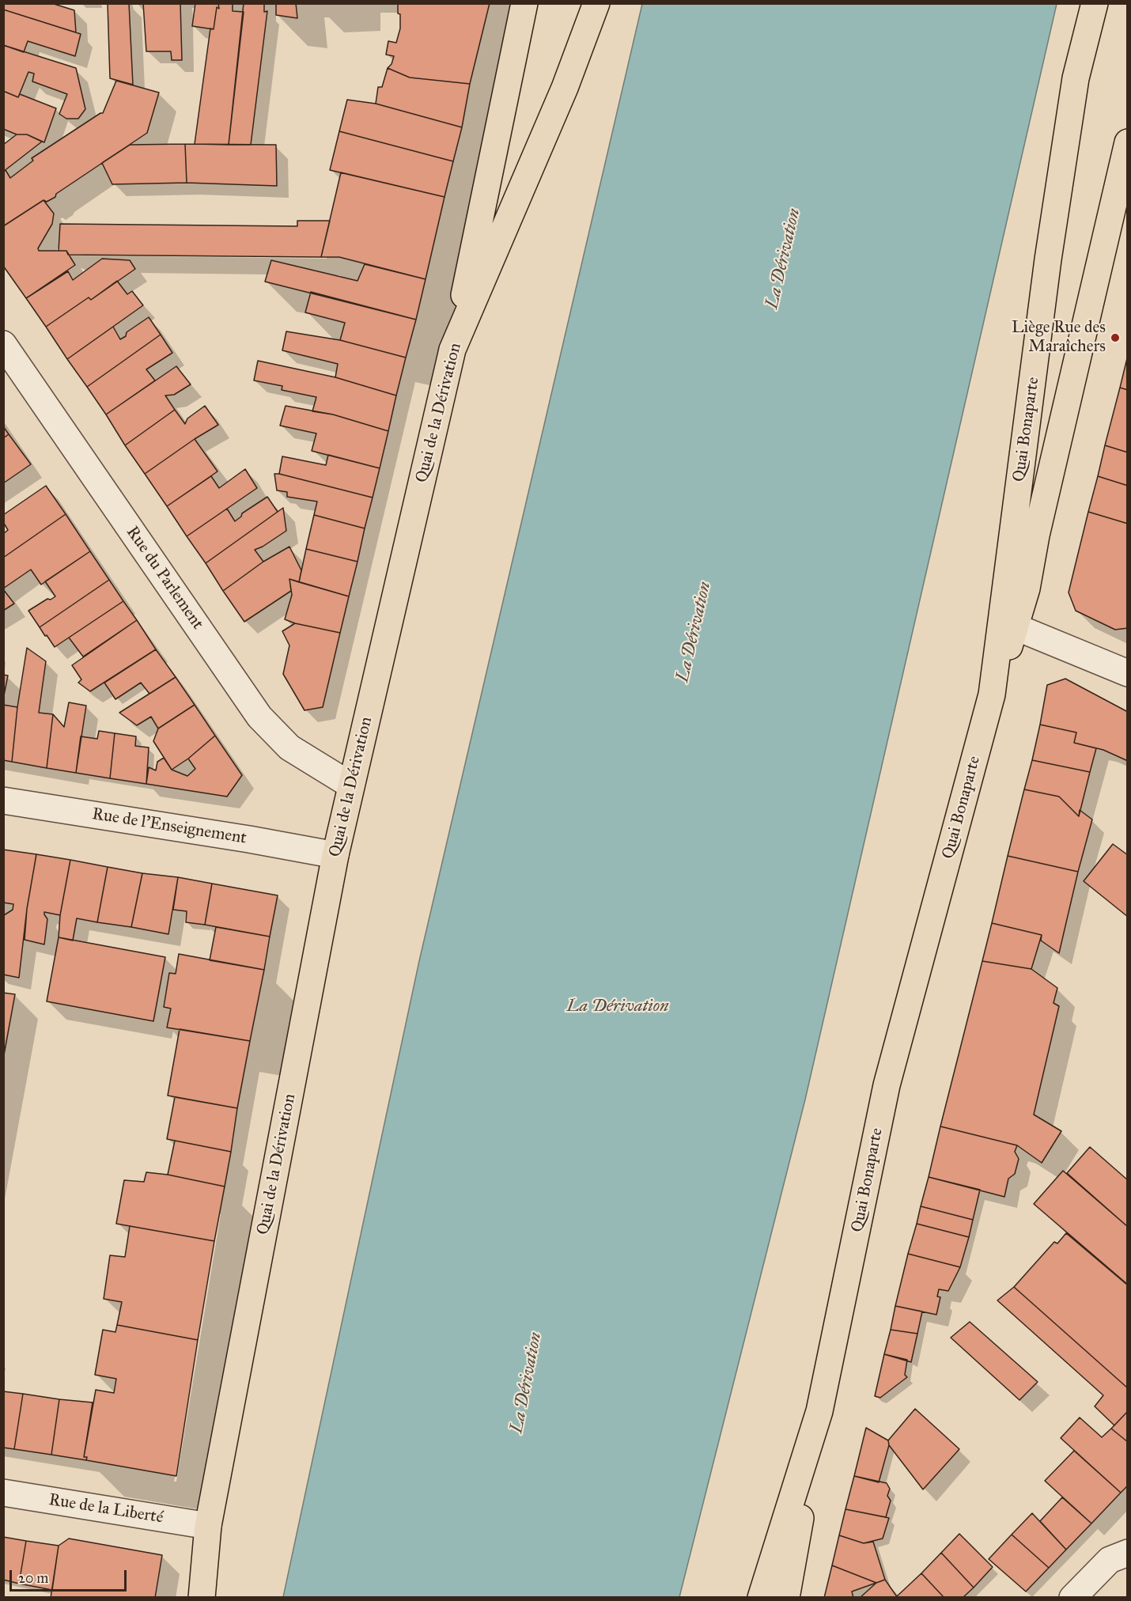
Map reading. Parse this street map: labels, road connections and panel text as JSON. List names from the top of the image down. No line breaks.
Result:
{"streets":{"main road":["Quai de la Dérivation","Quai Bonaparte"],"street":["Rue du Parlement","Rue de l'Enseignement","Rue de la Liberté"]},"crossings":[["Quai de la Dérivation","Rue du Parlement"],["Quai de la Dérivation","Rue de l'Enseignement"],["Quai de la Dérivation","Rue de la Liberté"]],"water":["La Dérivation"],"places":["Liège Rue des Maraîchers"],"scale_bar":"20 m"}
